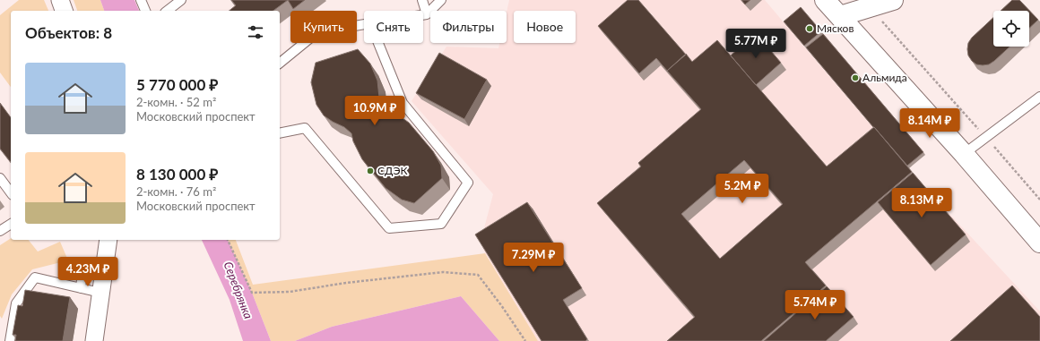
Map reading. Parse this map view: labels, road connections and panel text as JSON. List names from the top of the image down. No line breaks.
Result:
{"water":["Серебрянка"],"places":["Мясков","Альмида","СДЭК"],"page":{"chip":["Купить","Снять","Фильтры","Новое"],"heading":"Объектов: 8","price":["5.77M ₽","10.9M ₽","8.14M ₽","5.2M ₽","8.13M ₽","7.29M ₽","4.23M ₽","5.74M ₽"],"list":[{"name":"5 770 000 ₽","note":"2-комн. · 52 m² · Московский проспект"},{"name":"8 130 000 ₽","note":"2-комн. · 76 m² · Московский проспект"}]}}
